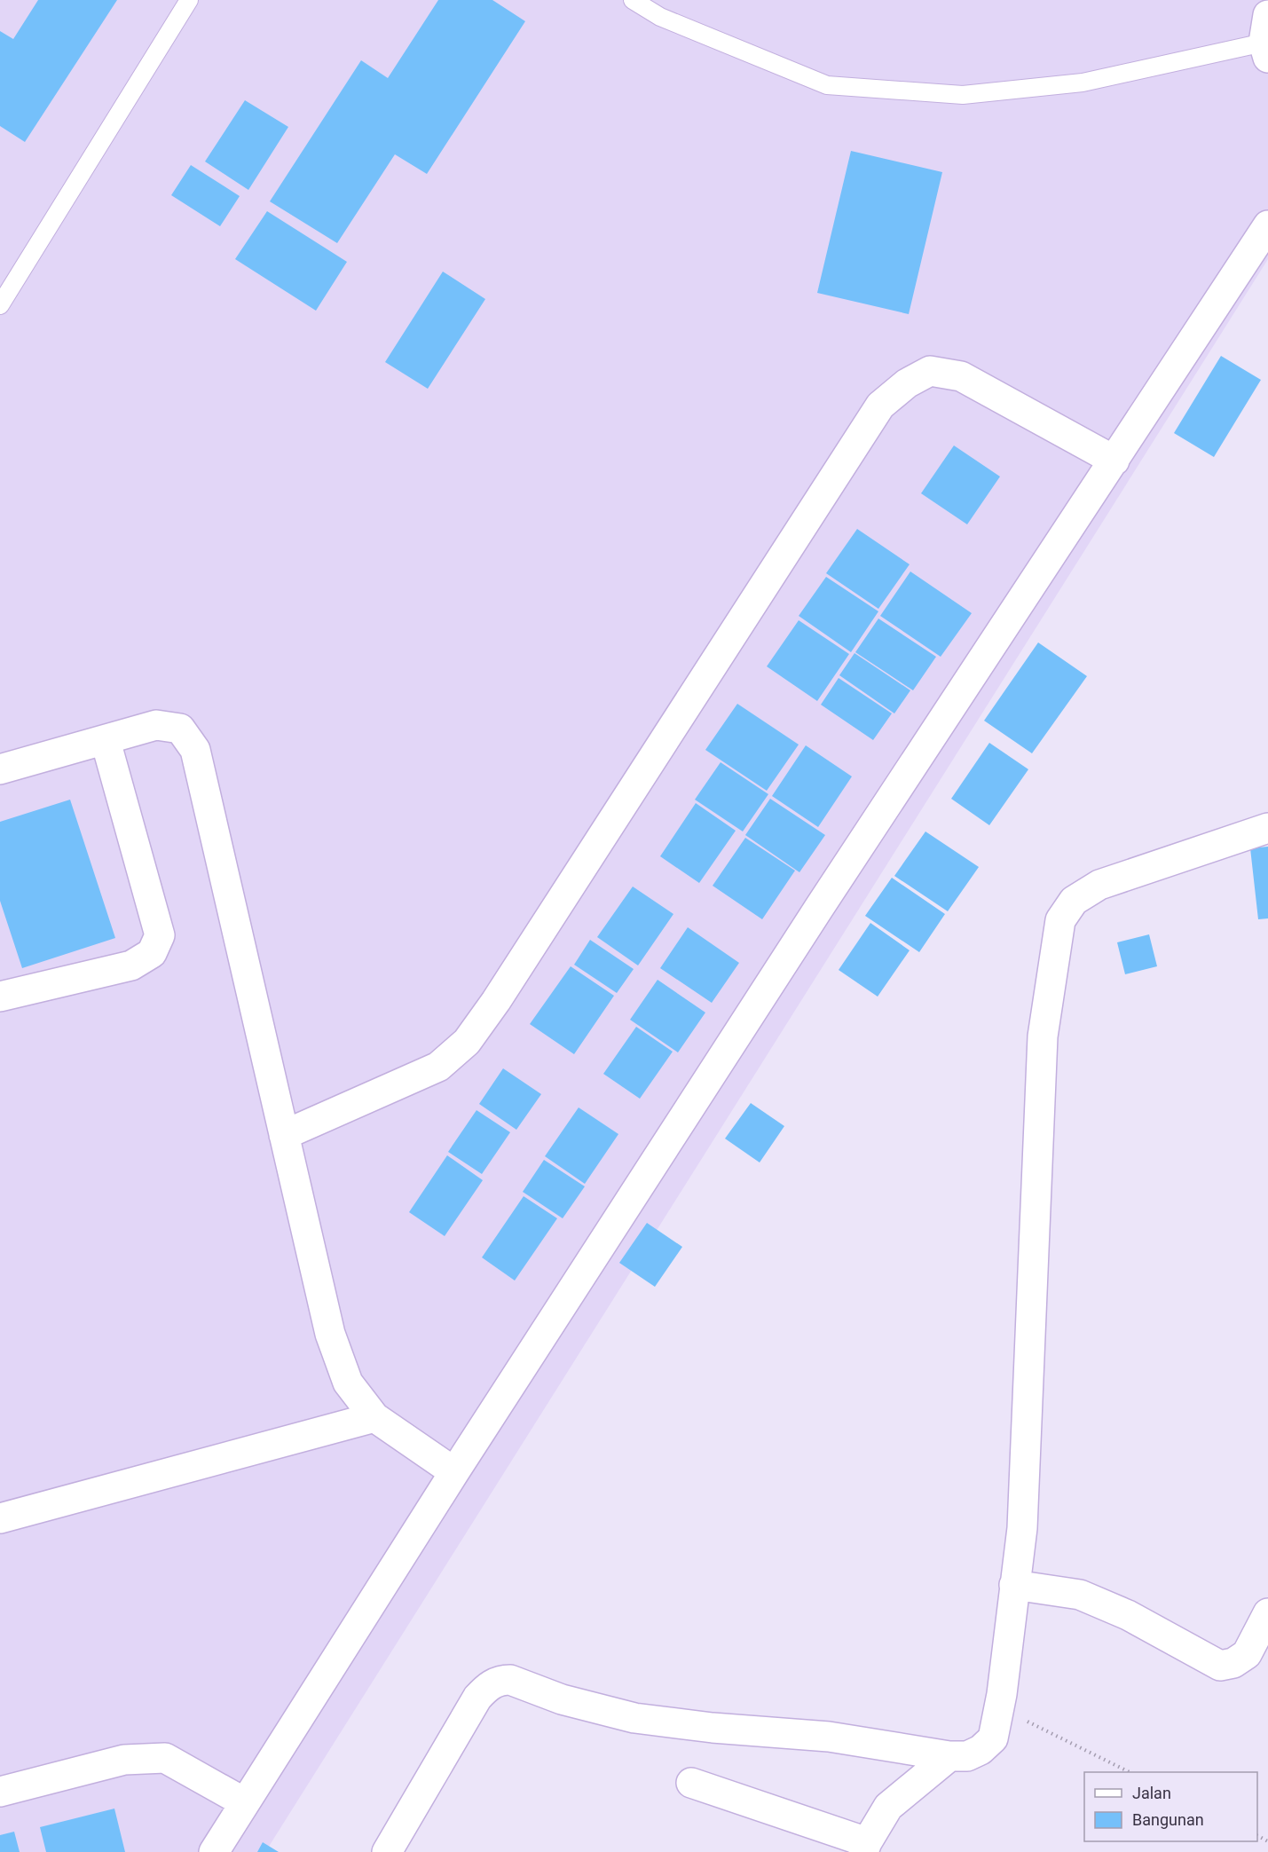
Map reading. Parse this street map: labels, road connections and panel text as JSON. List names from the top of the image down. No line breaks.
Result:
{"legend":["Jalan","Bangunan"]}
